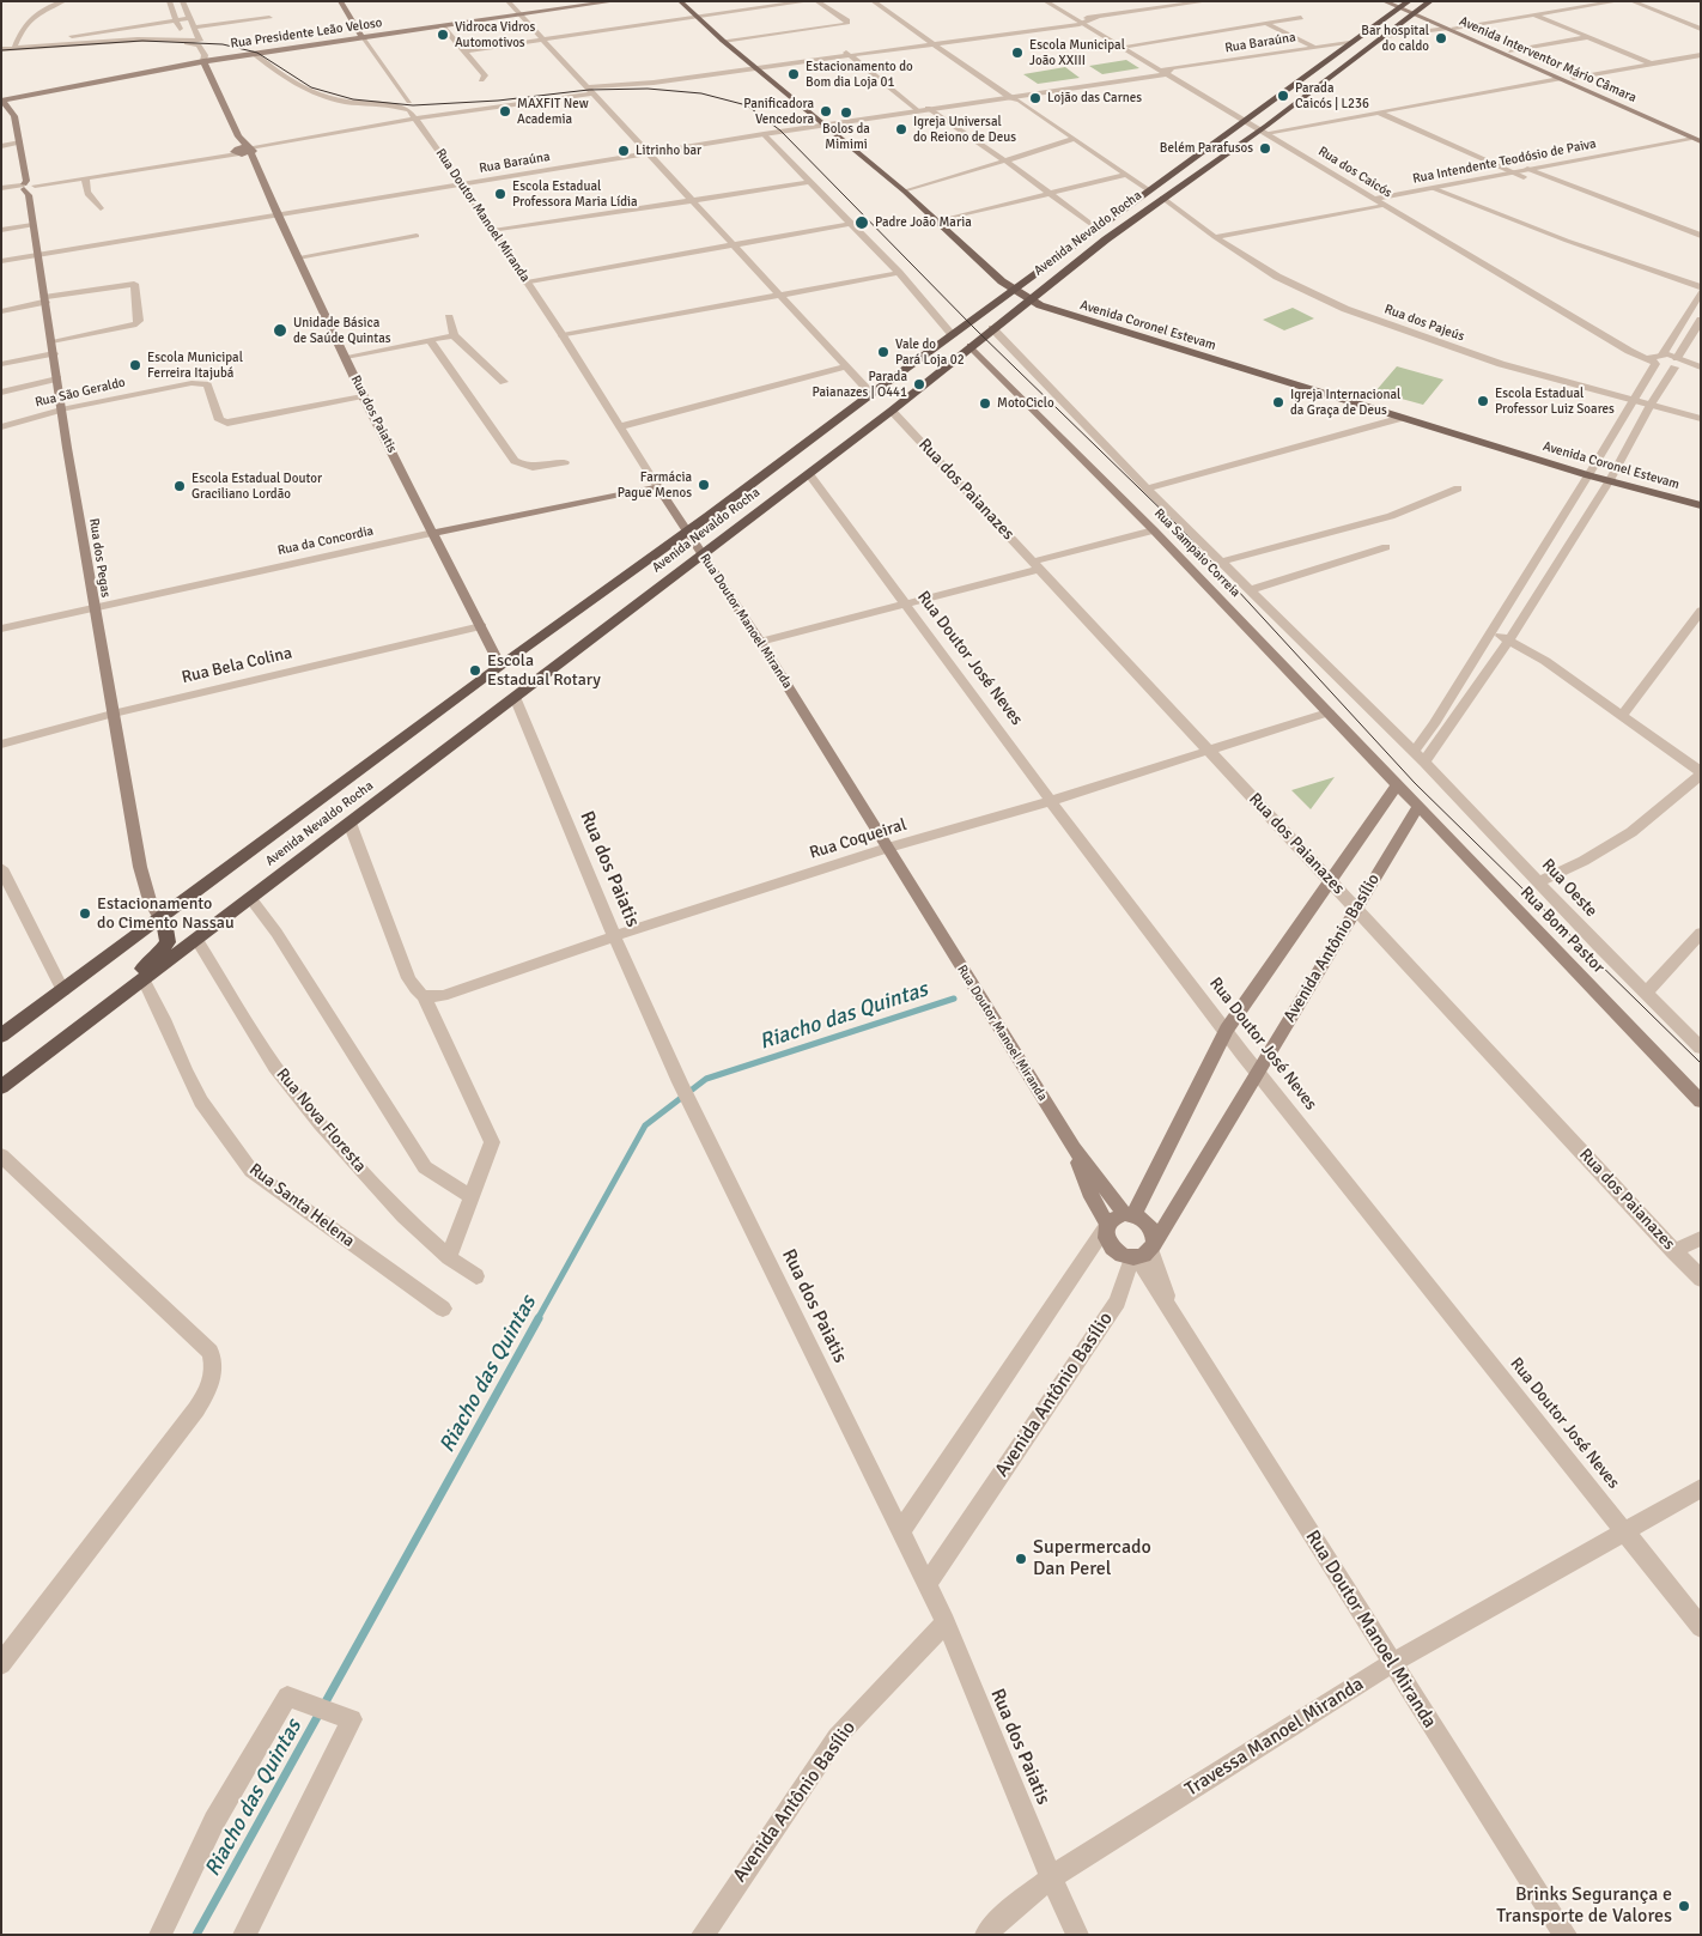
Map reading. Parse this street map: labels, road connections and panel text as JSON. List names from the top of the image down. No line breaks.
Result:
{"streets":{"highway":["Avenida Nevaldo Rocha"],"main road":["Rua Presidente Leão Veloso","Avenida Interventor Mário Câmara","Rua Doutor Manoel Miranda","Avenida Coronel Estevam","Rua dos Paiatis","Rua da Concordia","Rua Sampaio Correia","Rua dos Pegas","Rua Bom Pastor","Avenida Antônio Basílio"],"street":["Rua Baraúna","Rua Intendente Teodósio de Paiva","Rua dos Caicós","Rua dos Pajeús","Rua São Geraldo","Rua dos Paianazes","Rua Doutor José Neves","Rua Bela Colina","Rua Coqueiral","Rua Oeste","Rua Nova Floresta","Rua Santa Helena","Travessa Manoel Miranda"]},"crossings":[["Rua Presidente Leão Veloso","Rua Doutor Manoel Miranda"],["Rua Presidente Leão Veloso","Rua dos Paiatis"],["Rua Presidente Leão Veloso","Rua dos Pegas"],["Rua Baraúna","Rua dos Caicós"],["Rua Baraúna","Rua Doutor Manoel Miranda"],["Rua Baraúna","Avenida Nevaldo Rocha"],["Rua Baraúna","Avenida Coronel Estevam"],["Rua Baraúna","Rua dos Paiatis"],["Rua Baraúna","Rua dos Pegas"],["Avenida Interventor Mário Câmara","Rua Intendente Teodósio de Paiva"],["Avenida Interventor Mário Câmara","Avenida Nevaldo Rocha"],["Rua Intendente Teodósio de Paiva","Rua dos Caicós"],["Rua Intendente Teodósio de Paiva","Rua dos Pajeús"],["Rua dos Caicós","Avenida Nevaldo Rocha"],["Rua Doutor Manoel Miranda","Avenida Nevaldo Rocha"],["Rua Doutor Manoel Miranda","Rua da Concordia"],["Rua Doutor Manoel Miranda","Rua Coqueiral"],["Rua Doutor Manoel Miranda","Avenida Antônio Basílio"],["Rua Doutor Manoel Miranda","Travessa Manoel Miranda"],["Avenida Nevaldo Rocha","Rua dos Pajeús"],["Avenida Nevaldo Rocha","Avenida Coronel Estevam"],["Avenida Nevaldo Rocha","Rua dos Paiatis"],["Avenida Nevaldo Rocha","Rua dos Paianazes"],["Avenida Nevaldo Rocha","Rua Sampaio Correia"],["Avenida Nevaldo Rocha","Rua dos Pegas"],["Avenida Nevaldo Rocha","Rua Doutor José Neves"],["Avenida Nevaldo Rocha","Rua Nova Floresta"],["Avenida Nevaldo Rocha","Rua Santa Helena"],["Rua São Geraldo","Rua dos Paiatis"],["Rua São Geraldo","Rua dos Pegas"],["Rua dos Paiatis","Rua da Concordia"],["Rua dos Paiatis","Rua Bela Colina"],["Rua dos Paiatis","Rua Coqueiral"],["Rua dos Paiatis","Avenida Antônio Basílio"],["Rua dos Paiatis","Travessa Manoel Miranda"],["Rua dos Paianazes","Rua Coqueiral"],["Rua dos Paianazes","Avenida Antônio Basílio"],["Rua da Concordia","Rua dos Pegas"],["Rua Sampaio Correia","Rua Coqueiral"],["Rua Sampaio Correia","Rua Oeste"],["Rua Sampaio Correia","Rua Bom Pastor"],["Rua Sampaio Correia","Avenida Antônio Basílio"],["Rua dos Pegas","Rua Bela Colina"],["Rua Doutor José Neves","Rua Coqueiral"],["Rua Doutor José Neves","Avenida Antônio Basílio"],["Rua Doutor José Neves","Travessa Manoel Miranda"],["Rua Bom Pastor","Avenida Antônio Basílio"]],"water":["Riacho das Quintas"],"places":["Vidroca Vidros Automotivos","Bar hospital do caldo","Escola Municipal João XXIII","Estacionamento do Bom dia Loja 01","Parada Caicós | L236","Lojão das Carnes","MAXFIT New Academia","Panificadora Vencedora","Bolos da Mimimi","Igreja Universal do Reiono de Deus","Belém Parafusos","Litrinho bar","Escola Estadual Professora Maria Lídia","Padre João Maria","Unidade Básica de Saúde Quintas","Vale do Pará Loja 02","Escola Municipal Ferreira Itajubá","Parada Paianazes | O441","Escola Estadual Professor Luiz Soares","Igreja Internacional da Graça de Deus","MotoCiclo","Farmácia Pague Menos","Escola Estadual Doutor Graciliano Lordão","Escola Estadual Rotary","Estacionamento do Cimento Nassau","Supermercado Dan Perel","Brinks Segurança e Transporte de Valores"]}
